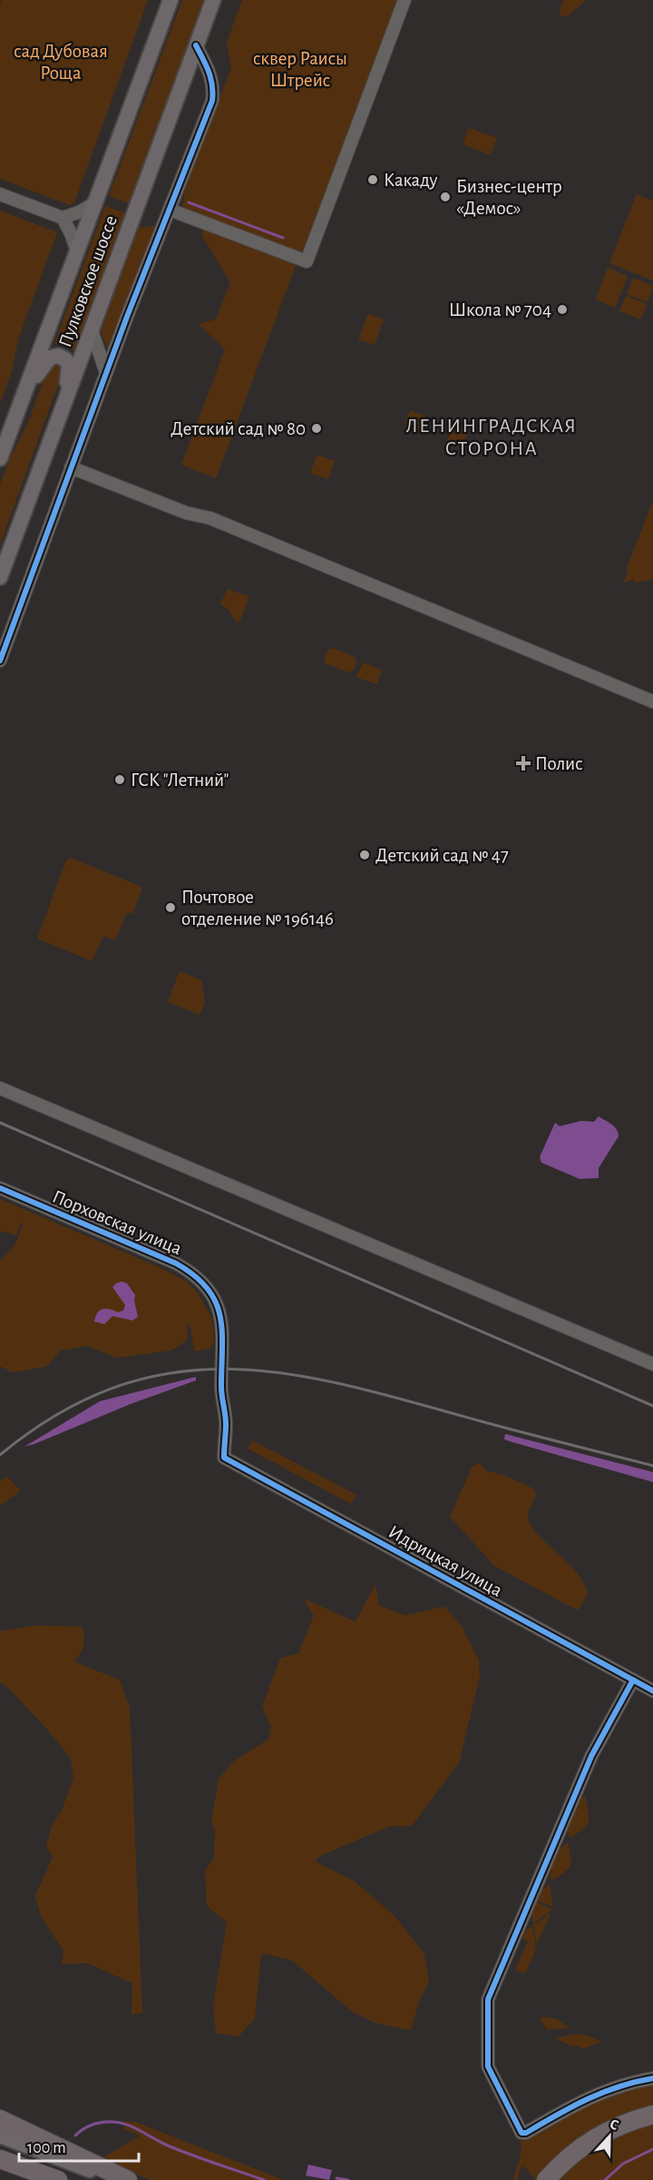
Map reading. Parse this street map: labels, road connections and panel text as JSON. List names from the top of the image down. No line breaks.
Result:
{"streets":{"main road":["Пулковское шоссе"],"street":["Порховская улица","Идрицкая улица"]},"crossings":[["Порховская улица","Идрицкая улица"]],"districts":["ЛЕНИНГРАДСКАЯ СТОРОНА"],"parks":["сад Дубовая Роща","сквер Раисы Штрейс"],"places":{"other":["Какаду","Бизнес-центр «Демос»","Школа № 704","Детский сад № 80","ГСК \"Летний\"","Детский сад № 47","Почтовое отделение № 196146"],"health":["Полис"]},"scale_bar":"100 m","north":"top"}
